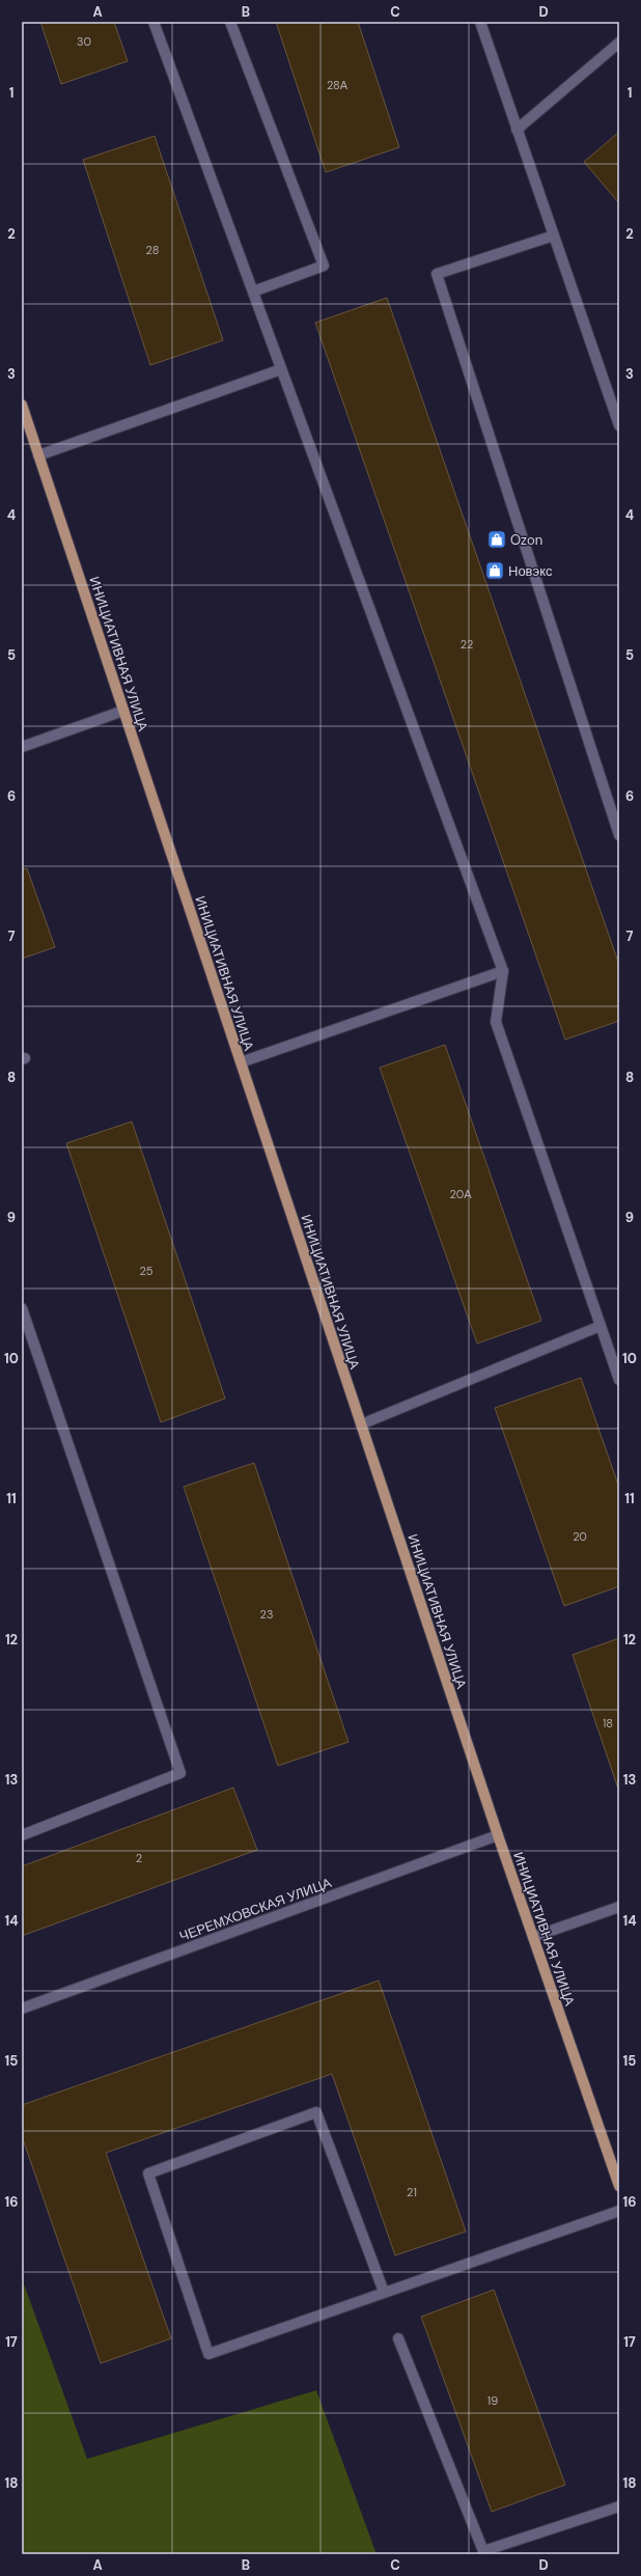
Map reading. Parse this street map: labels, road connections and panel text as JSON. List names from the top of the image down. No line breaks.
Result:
{"streets":{"main road":["ИНИЦИАТИВНАЯ УЛИЦА"],"street":["ЧЕРЕМХОВСКАЯ УЛИЦА"]},"crossings":[["ИНИЦИАТИВНАЯ УЛИЦА","ЧЕРЕМХОВСКАЯ УЛИЦА"]],"places":{"shop":["Ozon","Новэкс"]},"house_numbers":["30","28А","28","22","20А","25","20","23","18","2","21","19"],"grid":{"columns":["A","B","C","D"],"rows":["1","2","3","4","5","6","7","8","9","10","11","12","13","14","15","16","17","18"]}}
